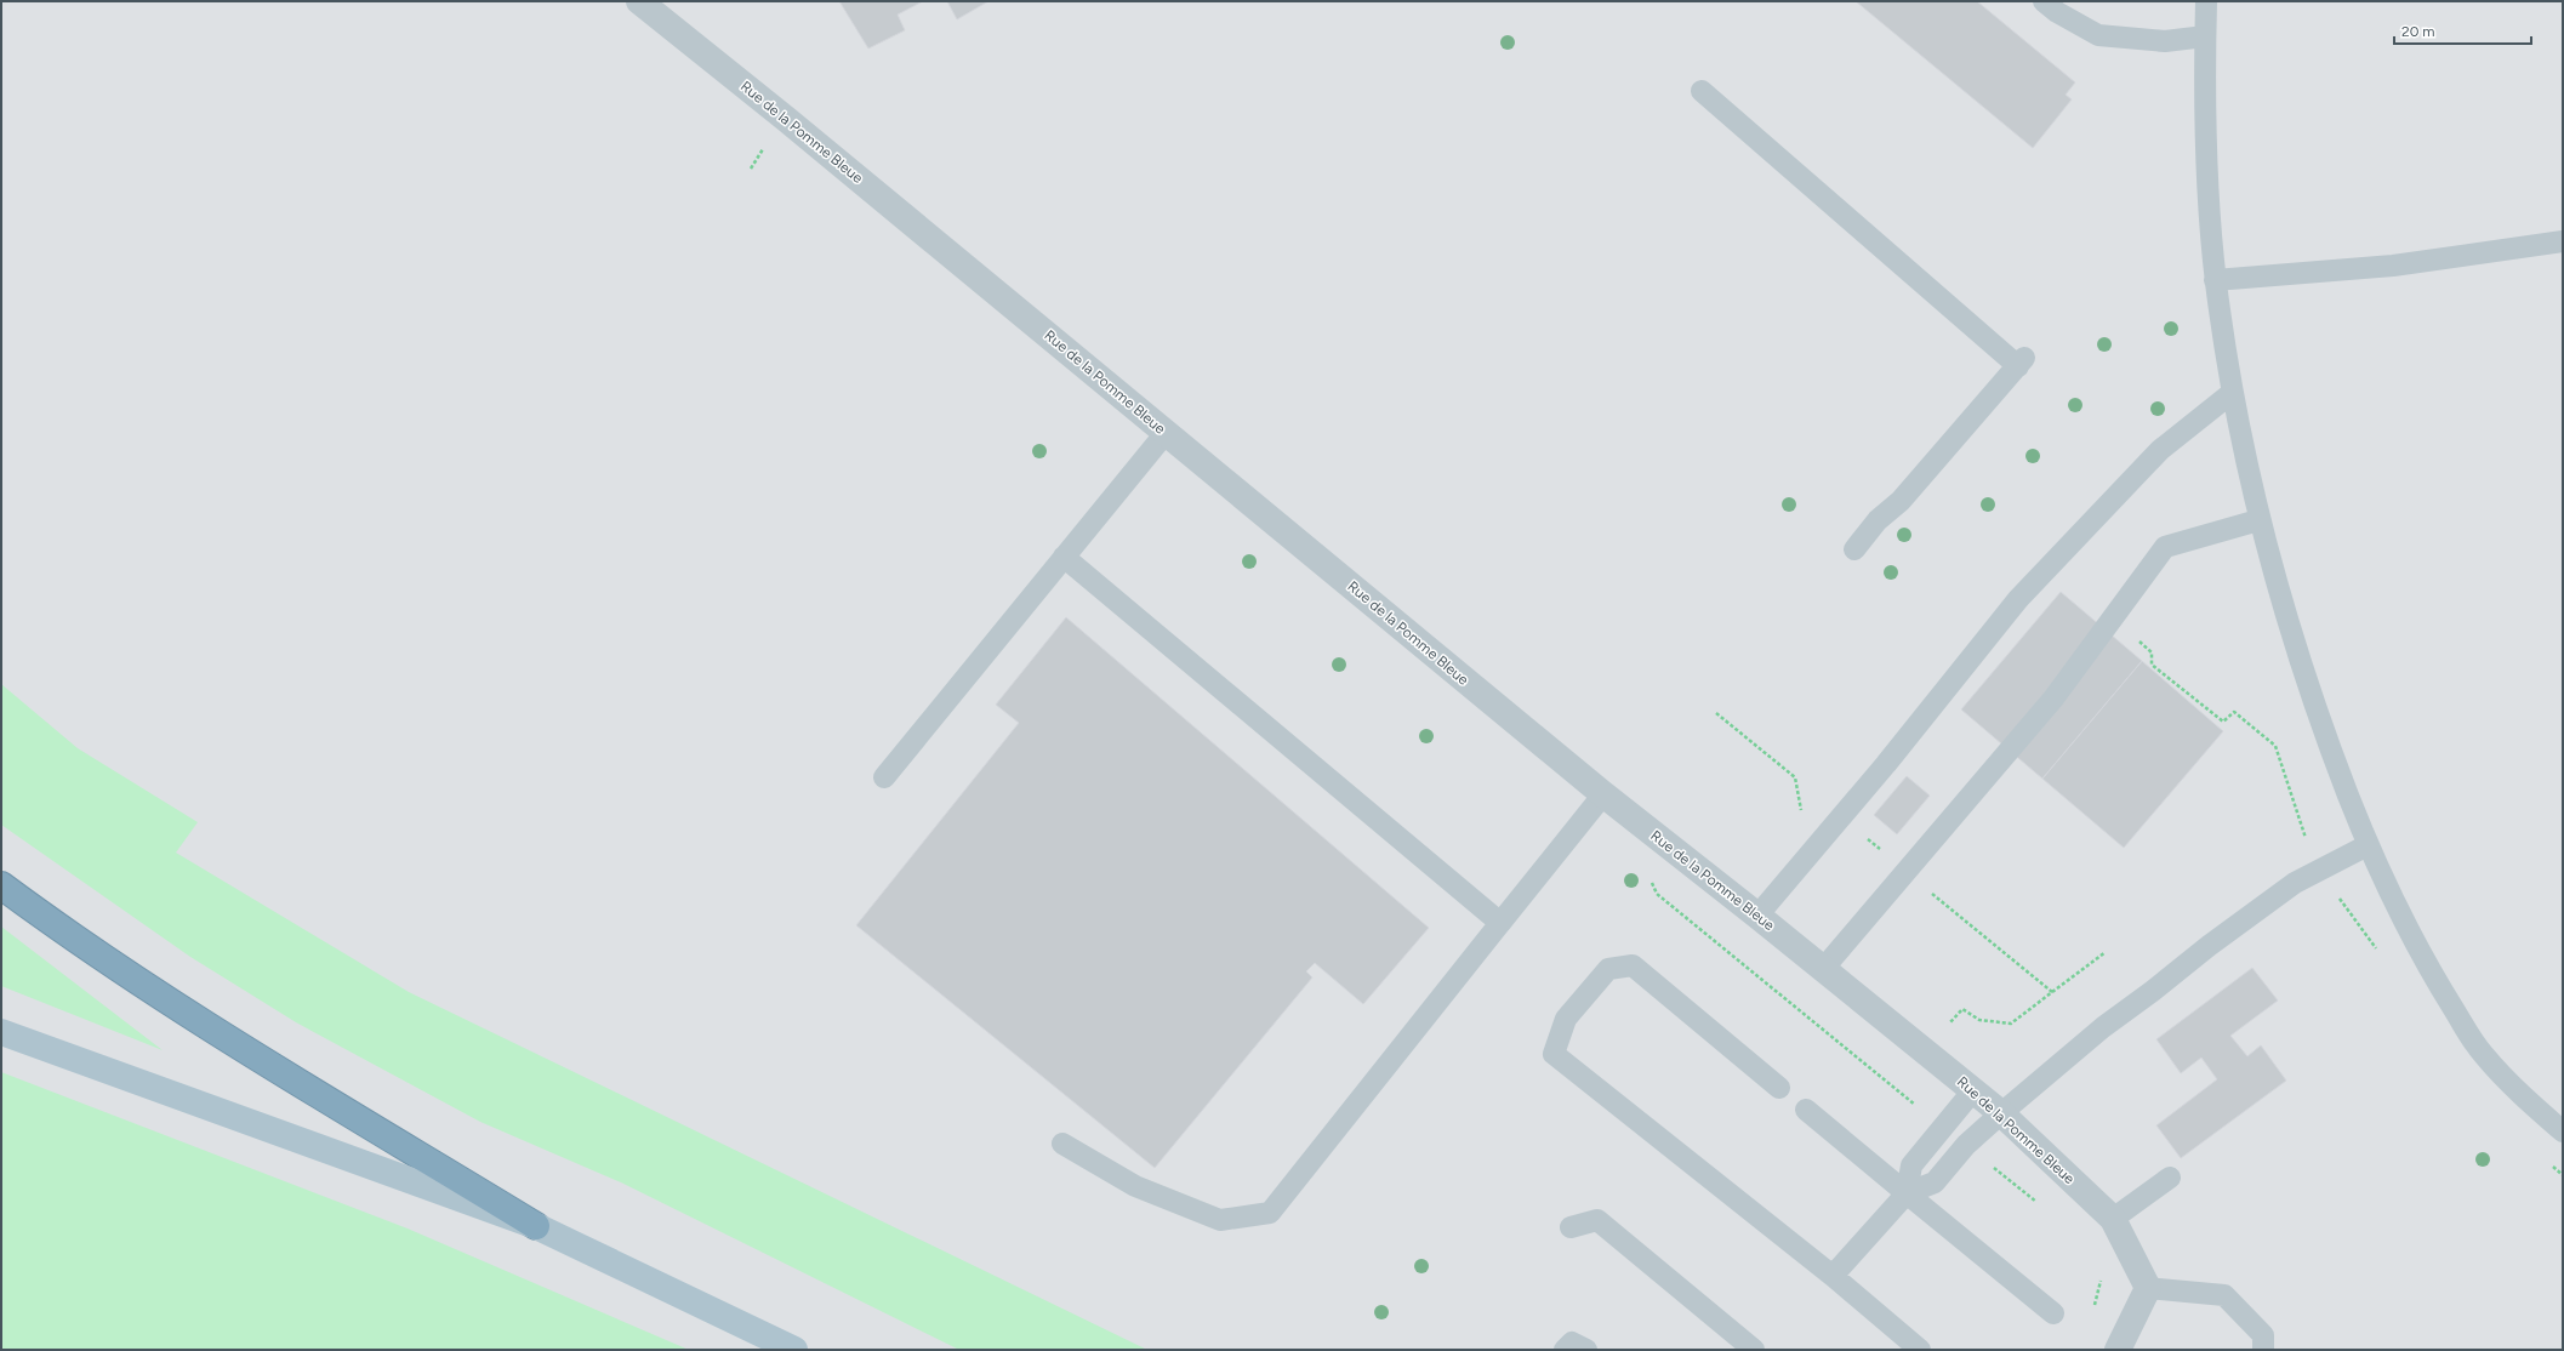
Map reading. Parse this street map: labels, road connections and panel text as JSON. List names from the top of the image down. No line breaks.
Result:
{"streets":{"street":["Rue de la Pomme Bleue"]},"scale_bar":"20 m"}
